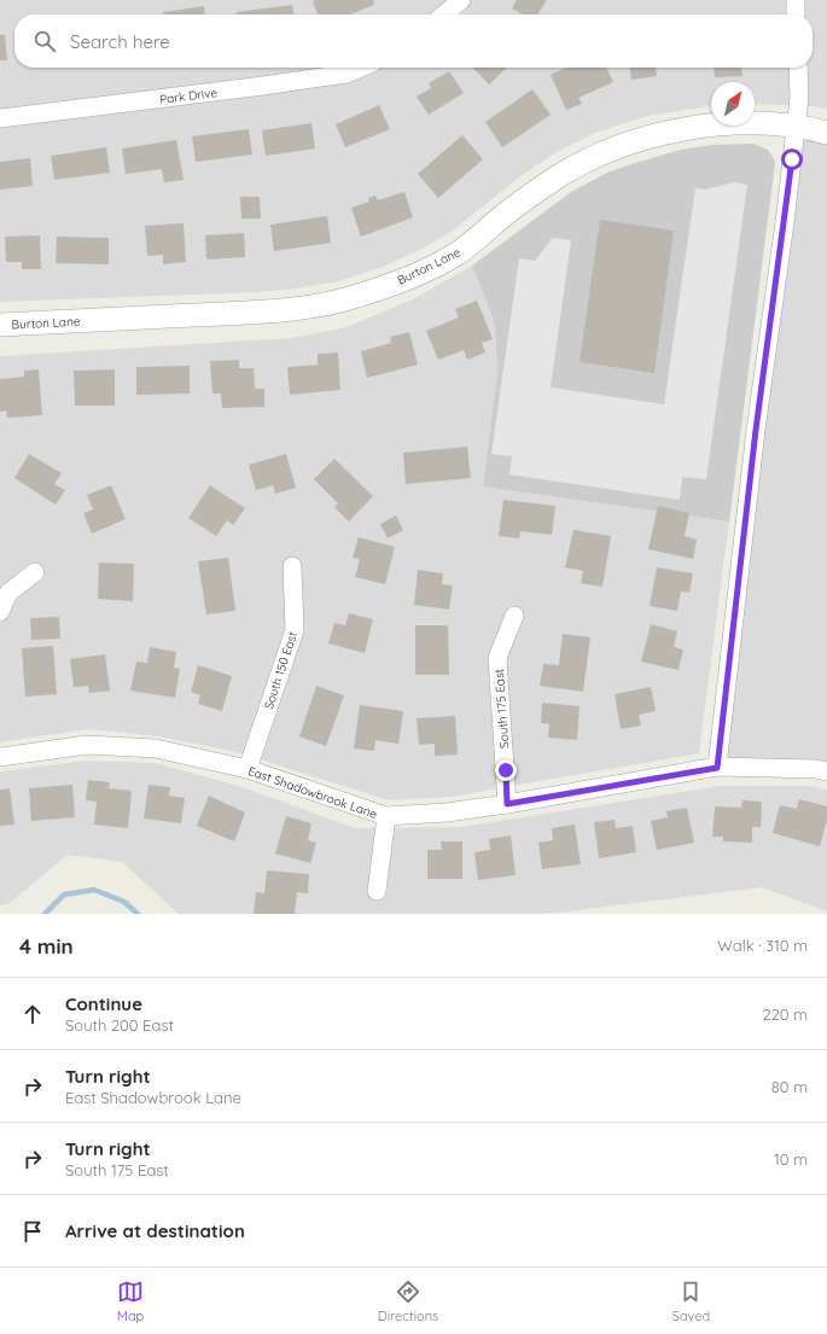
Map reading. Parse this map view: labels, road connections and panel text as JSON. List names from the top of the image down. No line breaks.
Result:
{"streets":{"street":["Park Drive","Burton Lane","South 150 East","South 175 East","East Shadowbrook Lane"]},"crossings":[["South 150 East","East Shadowbrook Lane"],["South 175 East","East Shadowbrook Lane"]],"north":"top right","page":{"search":"Search here","heading":["4 min","Walk · 310 m"],"list":[["Continue","South 200 East","220 m"],["Turn right","East Shadowbrook Lane","80 m"],["Turn right","South 175 East","10 m"],"Arrive at destination"],"nav":["Map","Directions","Saved"]}}
